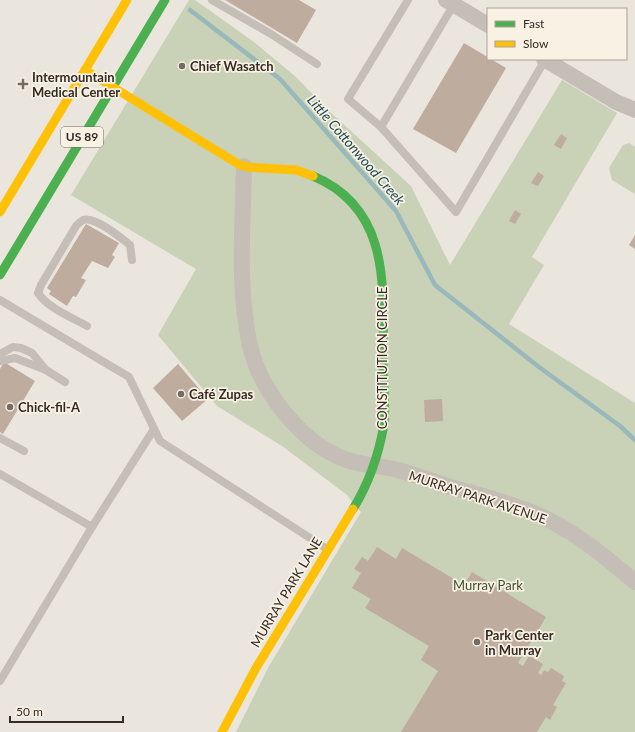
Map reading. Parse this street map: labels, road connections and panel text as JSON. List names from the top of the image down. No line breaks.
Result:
{"streets":{"street":["US 89","CONSTITUTION CIRCLE","MURRAY PARK AVENUE","MURRAY PARK LANE"]},"crossings":[["US 89","CONSTITUTION CIRCLE"],["CONSTITUTION CIRCLE","MURRAY PARK AVENUE"],["CONSTITUTION CIRCLE","MURRAY PARK LANE"],["MURRAY PARK AVENUE","MURRAY PARK LANE"]],"water":["Little Cottonwood Creek"],"parks":["Murray Park"],"places":{"other":["Chief Wasatch","Café Zupas","Chick-fil-A","Park Center in Murray"],"health":["Intermountain Medical Center"]},"legend":["Fast","Slow"],"scale_bar":"50 m"}
